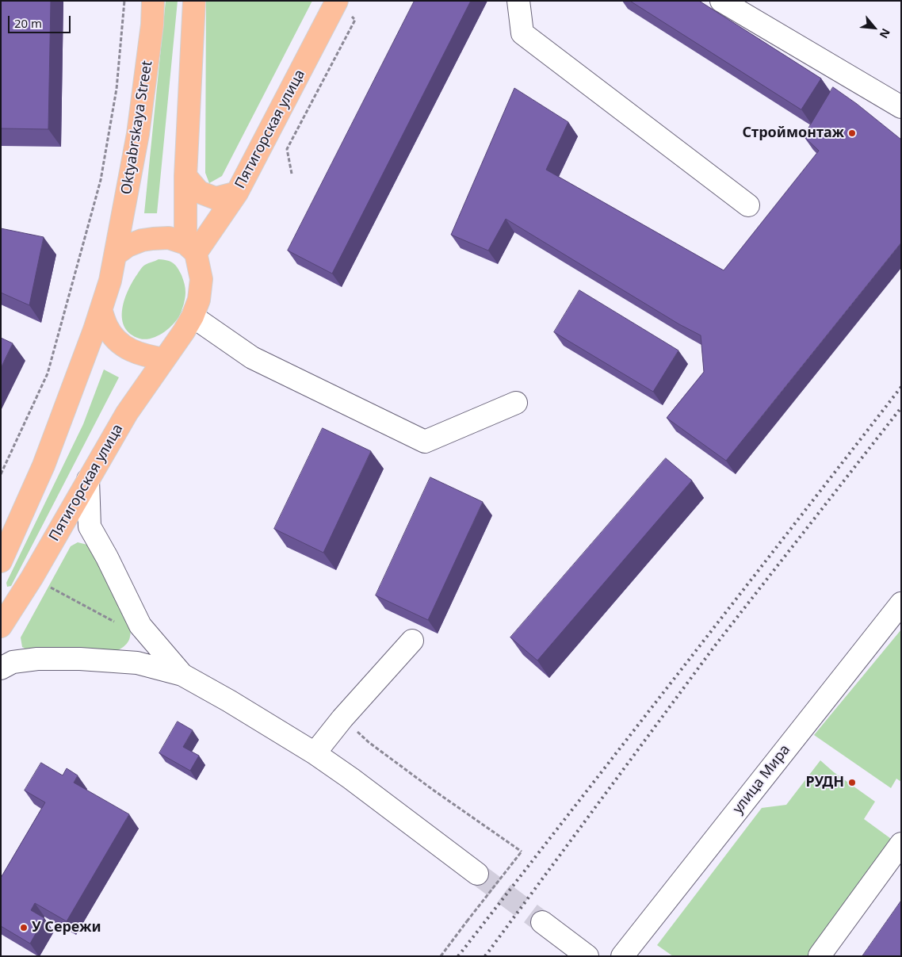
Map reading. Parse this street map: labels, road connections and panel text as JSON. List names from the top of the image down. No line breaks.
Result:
{"streets":{"main road":["Oktyabrskaya Street","Пятигорская улица"],"street":["улица Мира"]},"crossings":[["Oktyabrskaya Street","Пятигорская улица"]],"places":["Строймонтаж","РУДН","У Сережи"],"scale_bar":"20 m","north":"bottom right"}
